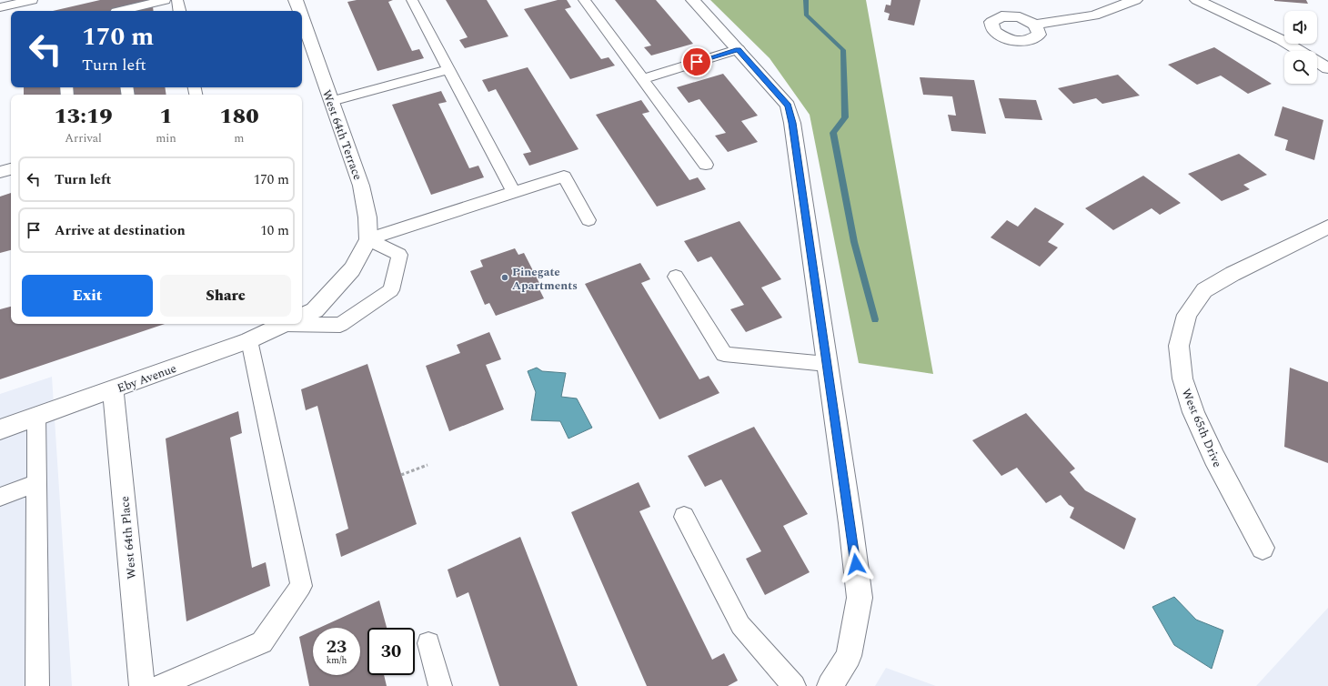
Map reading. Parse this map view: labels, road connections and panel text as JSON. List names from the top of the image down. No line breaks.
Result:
{"streets":{"street":["West 64th Terrace","Eby Avenue","West 65th Drive","West 64th Place"]},"crossings":[["West 64th Terrace","Eby Avenue"],["Eby Avenue","West 64th Place"]],"places":["Pinegate Apartments"],"page":{"turn":["170 m","Turn left"],"eta":["13:19","Arrival","1","min","180","m"],"list":[{"name":"Turn left","value":"170 m"},{"name":"Arrive at destination","value":"10 m"}],"buttons":["Exit","Share"],"speed":"23 km/h","limit":"30"}}
